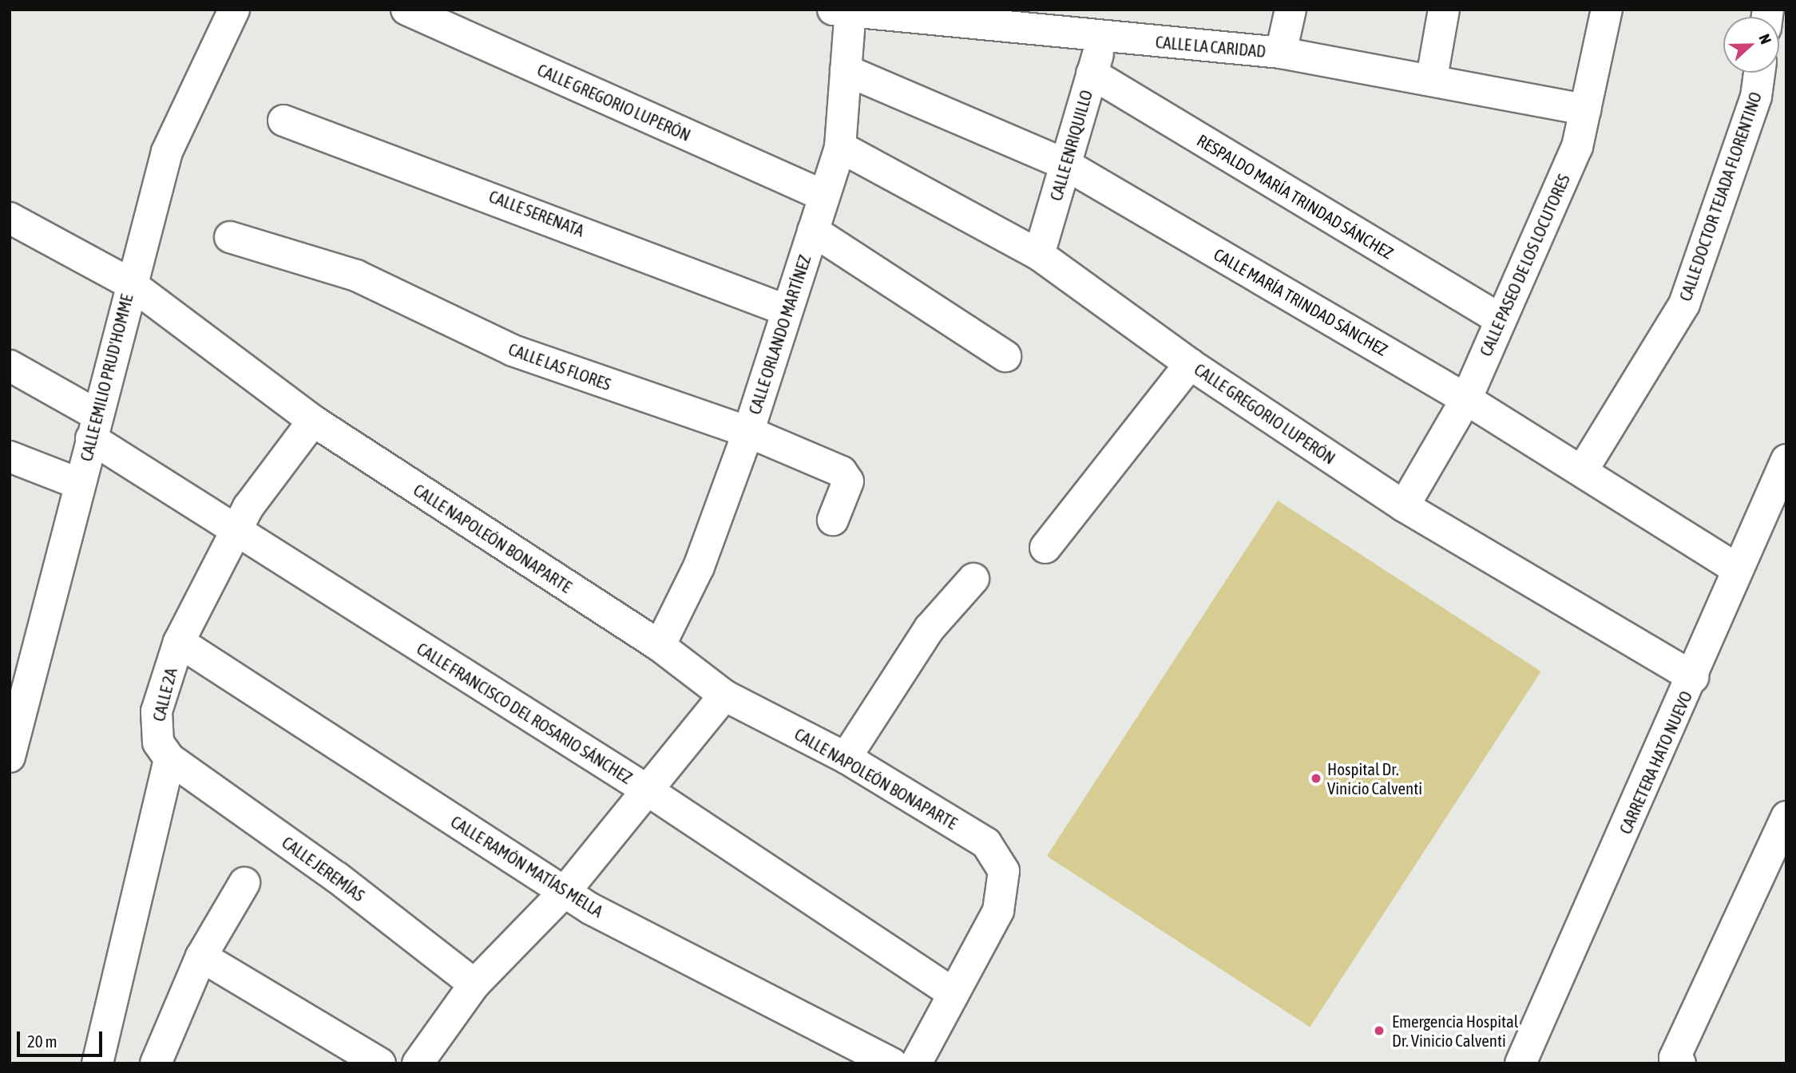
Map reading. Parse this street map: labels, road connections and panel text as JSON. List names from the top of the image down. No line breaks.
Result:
{"streets":{"street":["CALLE LA CARIDAD","CALLE GREGORIO LUPERÓN","CALLE ENRIQUILLO","RESPALDO MARÍA TRINDAD SÁNCHEZ","CALLE DOCTOR TEJADA FLORENTINO","CALLE SERENATA","CALLE PASEO DE LOS LOCUTORES","CALLE MARÍA TRINDAD SÁNCHEZ","CALLE ORLANDO MARTÍNEZ","CALLE LAS FLORES","CALLE EMILIO PRUD'HOMME","CALLE NAPOLEÓN BONAPARTE","CALLE 2A","CALLE FRANCISCO DEL ROSARIO SÁNCHEZ","CARRETERA HATO NUEVO","CALLE RAMÓN MATÍAS MELLA","CALLE JEREMÍAS"]},"crossings":[["CALLE LA CARIDAD","CALLE ENRIQUILLO"],["CALLE LA CARIDAD","CALLE PASEO DE LOS LOCUTORES"],["CALLE LA CARIDAD","CALLE ORLANDO MARTÍNEZ"],["CALLE GREGORIO LUPERÓN","CALLE ENRIQUILLO"],["CALLE GREGORIO LUPERÓN","CALLE PASEO DE LOS LOCUTORES"],["CALLE GREGORIO LUPERÓN","CALLE ORLANDO MARTÍNEZ"],["CALLE GREGORIO LUPERÓN","CARRETERA HATO NUEVO"],["CALLE ENRIQUILLO","RESPALDO MARÍA TRINDAD SÁNCHEZ"],["CALLE ENRIQUILLO","CALLE MARÍA TRINDAD SÁNCHEZ"],["RESPALDO MARÍA TRINDAD SÁNCHEZ","CALLE PASEO DE LOS LOCUTORES"],["CALLE DOCTOR TEJADA FLORENTINO","CALLE MARÍA TRINDAD SÁNCHEZ"],["CALLE SERENATA","CALLE ORLANDO MARTÍNEZ"],["CALLE PASEO DE LOS LOCUTORES","CALLE MARÍA TRINDAD SÁNCHEZ"],["CALLE MARÍA TRINDAD SÁNCHEZ","CALLE ORLANDO MARTÍNEZ"],["CALLE MARÍA TRINDAD SÁNCHEZ","CARRETERA HATO NUEVO"],["CALLE ORLANDO MARTÍNEZ","CALLE LAS FLORES"],["CALLE ORLANDO MARTÍNEZ","CALLE NAPOLEÓN BONAPARTE"],["CALLE EMILIO PRUD'HOMME","CALLE NAPOLEÓN BONAPARTE"],["CALLE EMILIO PRUD'HOMME","CALLE FRANCISCO DEL ROSARIO SÁNCHEZ"],["CALLE NAPOLEÓN BONAPARTE","CALLE 2A"],["CALLE NAPOLEÓN BONAPARTE","CALLE FRANCISCO DEL ROSARIO SÁNCHEZ"],["CALLE 2A","CALLE FRANCISCO DEL ROSARIO SÁNCHEZ"],["CALLE 2A","CALLE RAMÓN MATÍAS MELLA"],["CALLE 2A","CALLE JEREMÍAS"]],"places":["Hospital Dr. Vinicio Calventi","Emergencia Hospital Dr. Vinicio Calventi"],"scale_bar":"20 m","north":"right"}
